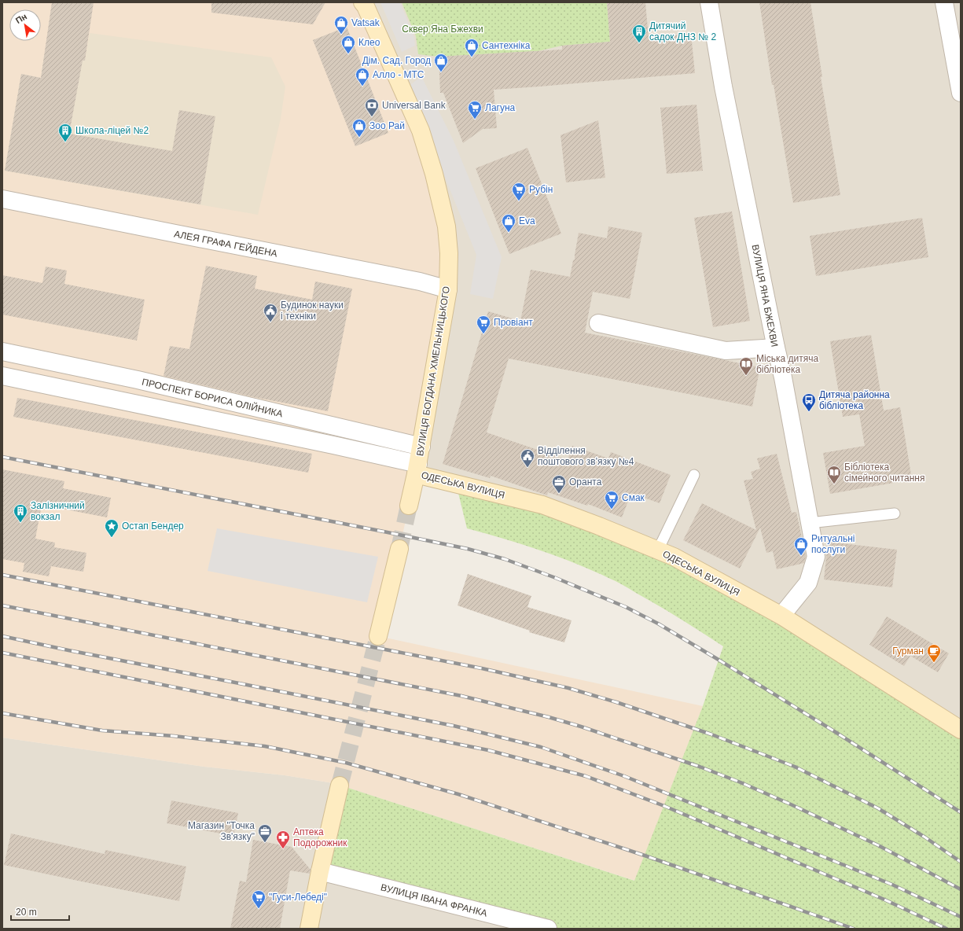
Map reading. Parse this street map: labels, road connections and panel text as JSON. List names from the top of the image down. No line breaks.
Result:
{"streets":{"main road":["ВУЛИЦЯ БОГДАНА ХМЕЛЬНИЦЬКОГО","ОДЕСЬКА ВУЛИЦЯ"],"street":["АЛЕЯ ГРАФА ГЕЙДЕНА","ВУЛИЦЯ ЯНА БЖЕХВИ","ПРОСПЕКТ БОРИСА ОЛІЙНИКА","ВУЛИЦЯ ІВАНА ФРАНКА"]},"crossings":[["АЛЕЯ ГРАФА ГЕЙДЕНА","ВУЛИЦЯ БОГДАНА ХМЕЛЬНИЦЬКОГО"],["ВУЛИЦЯ ЯНА БЖЕХВИ","ОДЕСЬКА ВУЛИЦЯ"],["ВУЛИЦЯ БОГДАНА ХМЕЛЬНИЦЬКОГО","ПРОСПЕКТ БОРИСА ОЛІЙНИКА"],["ВУЛИЦЯ БОГДАНА ХМЕЛЬНИЦЬКОГО","ОДЕСЬКА ВУЛИЦЯ"],["ПРОСПЕКТ БОРИСА ОЛІЙНИКА","ОДЕСЬКА ВУЛИЦЯ"]],"parks":["Сквер Яна Бжехви"],"places":{"shop":["Vatsak","Клео","Сантехніка","Дім. Сад. Город","Алло - МТС","Зоо Рай","Eva","Ритуальні послуги"],"building":["Дитячий садок ДНЗ № 2","Школа-ліцей №2","Залізничний вокзал"],"bank":["Universal Bank"],"supermarket":["Лагуна","Рубін","Провіант","Смак","\"Гуси-Лебеді\""],"public building":["Будинок науки і техніки","Відділення поштового зв'язку №4"],"library":["Міська дитяча бібліотека","Бібліотека сімейного читання"],"bus stop":["Дитяча районна бібліотека"],"office":["Оранта","Магазин \"Точка Зв'язку\""],"place":["Остап Бендер"],"cafe":["Гурман"],"pharmacy":["Аптека Подорожник"]},"scale_bar":"20 m","north":"top left"}
